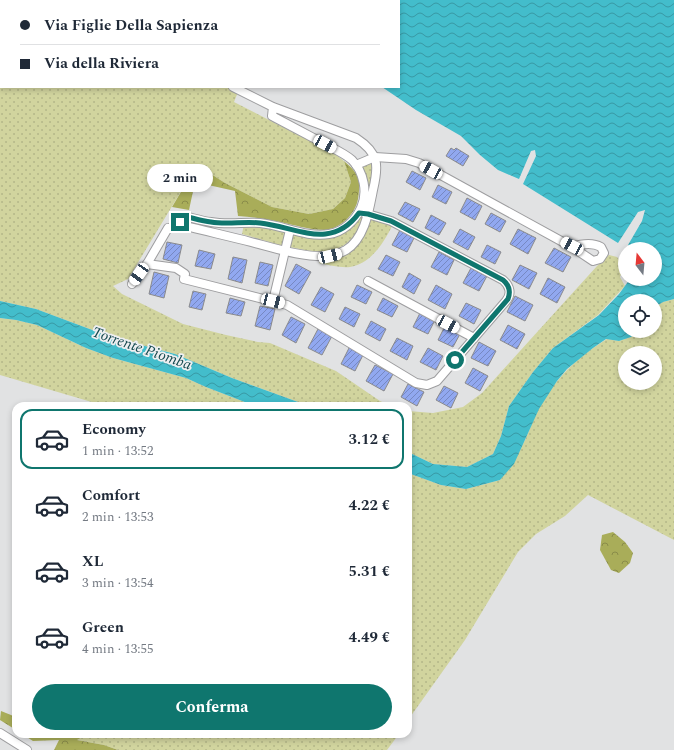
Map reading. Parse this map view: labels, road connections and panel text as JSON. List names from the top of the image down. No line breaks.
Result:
{"water":["Torrente Piomba"],"north":"top","page":{"banner":["Via Figlie Della Sapienza","Via della Riviera"],"bubble":"2 min","list":[{"name":"Economy","note":"1 min · 13:52","value":"3.12 €"},{"name":"Comfort","note":"2 min · 13:53","value":"4.22 €"},{"name":"XL","note":"3 min · 13:54","value":"5.31 €"},{"name":"Green","note":"4 min · 13:55","value":"4.49 €"}],"buttons":"Conferma"}}
